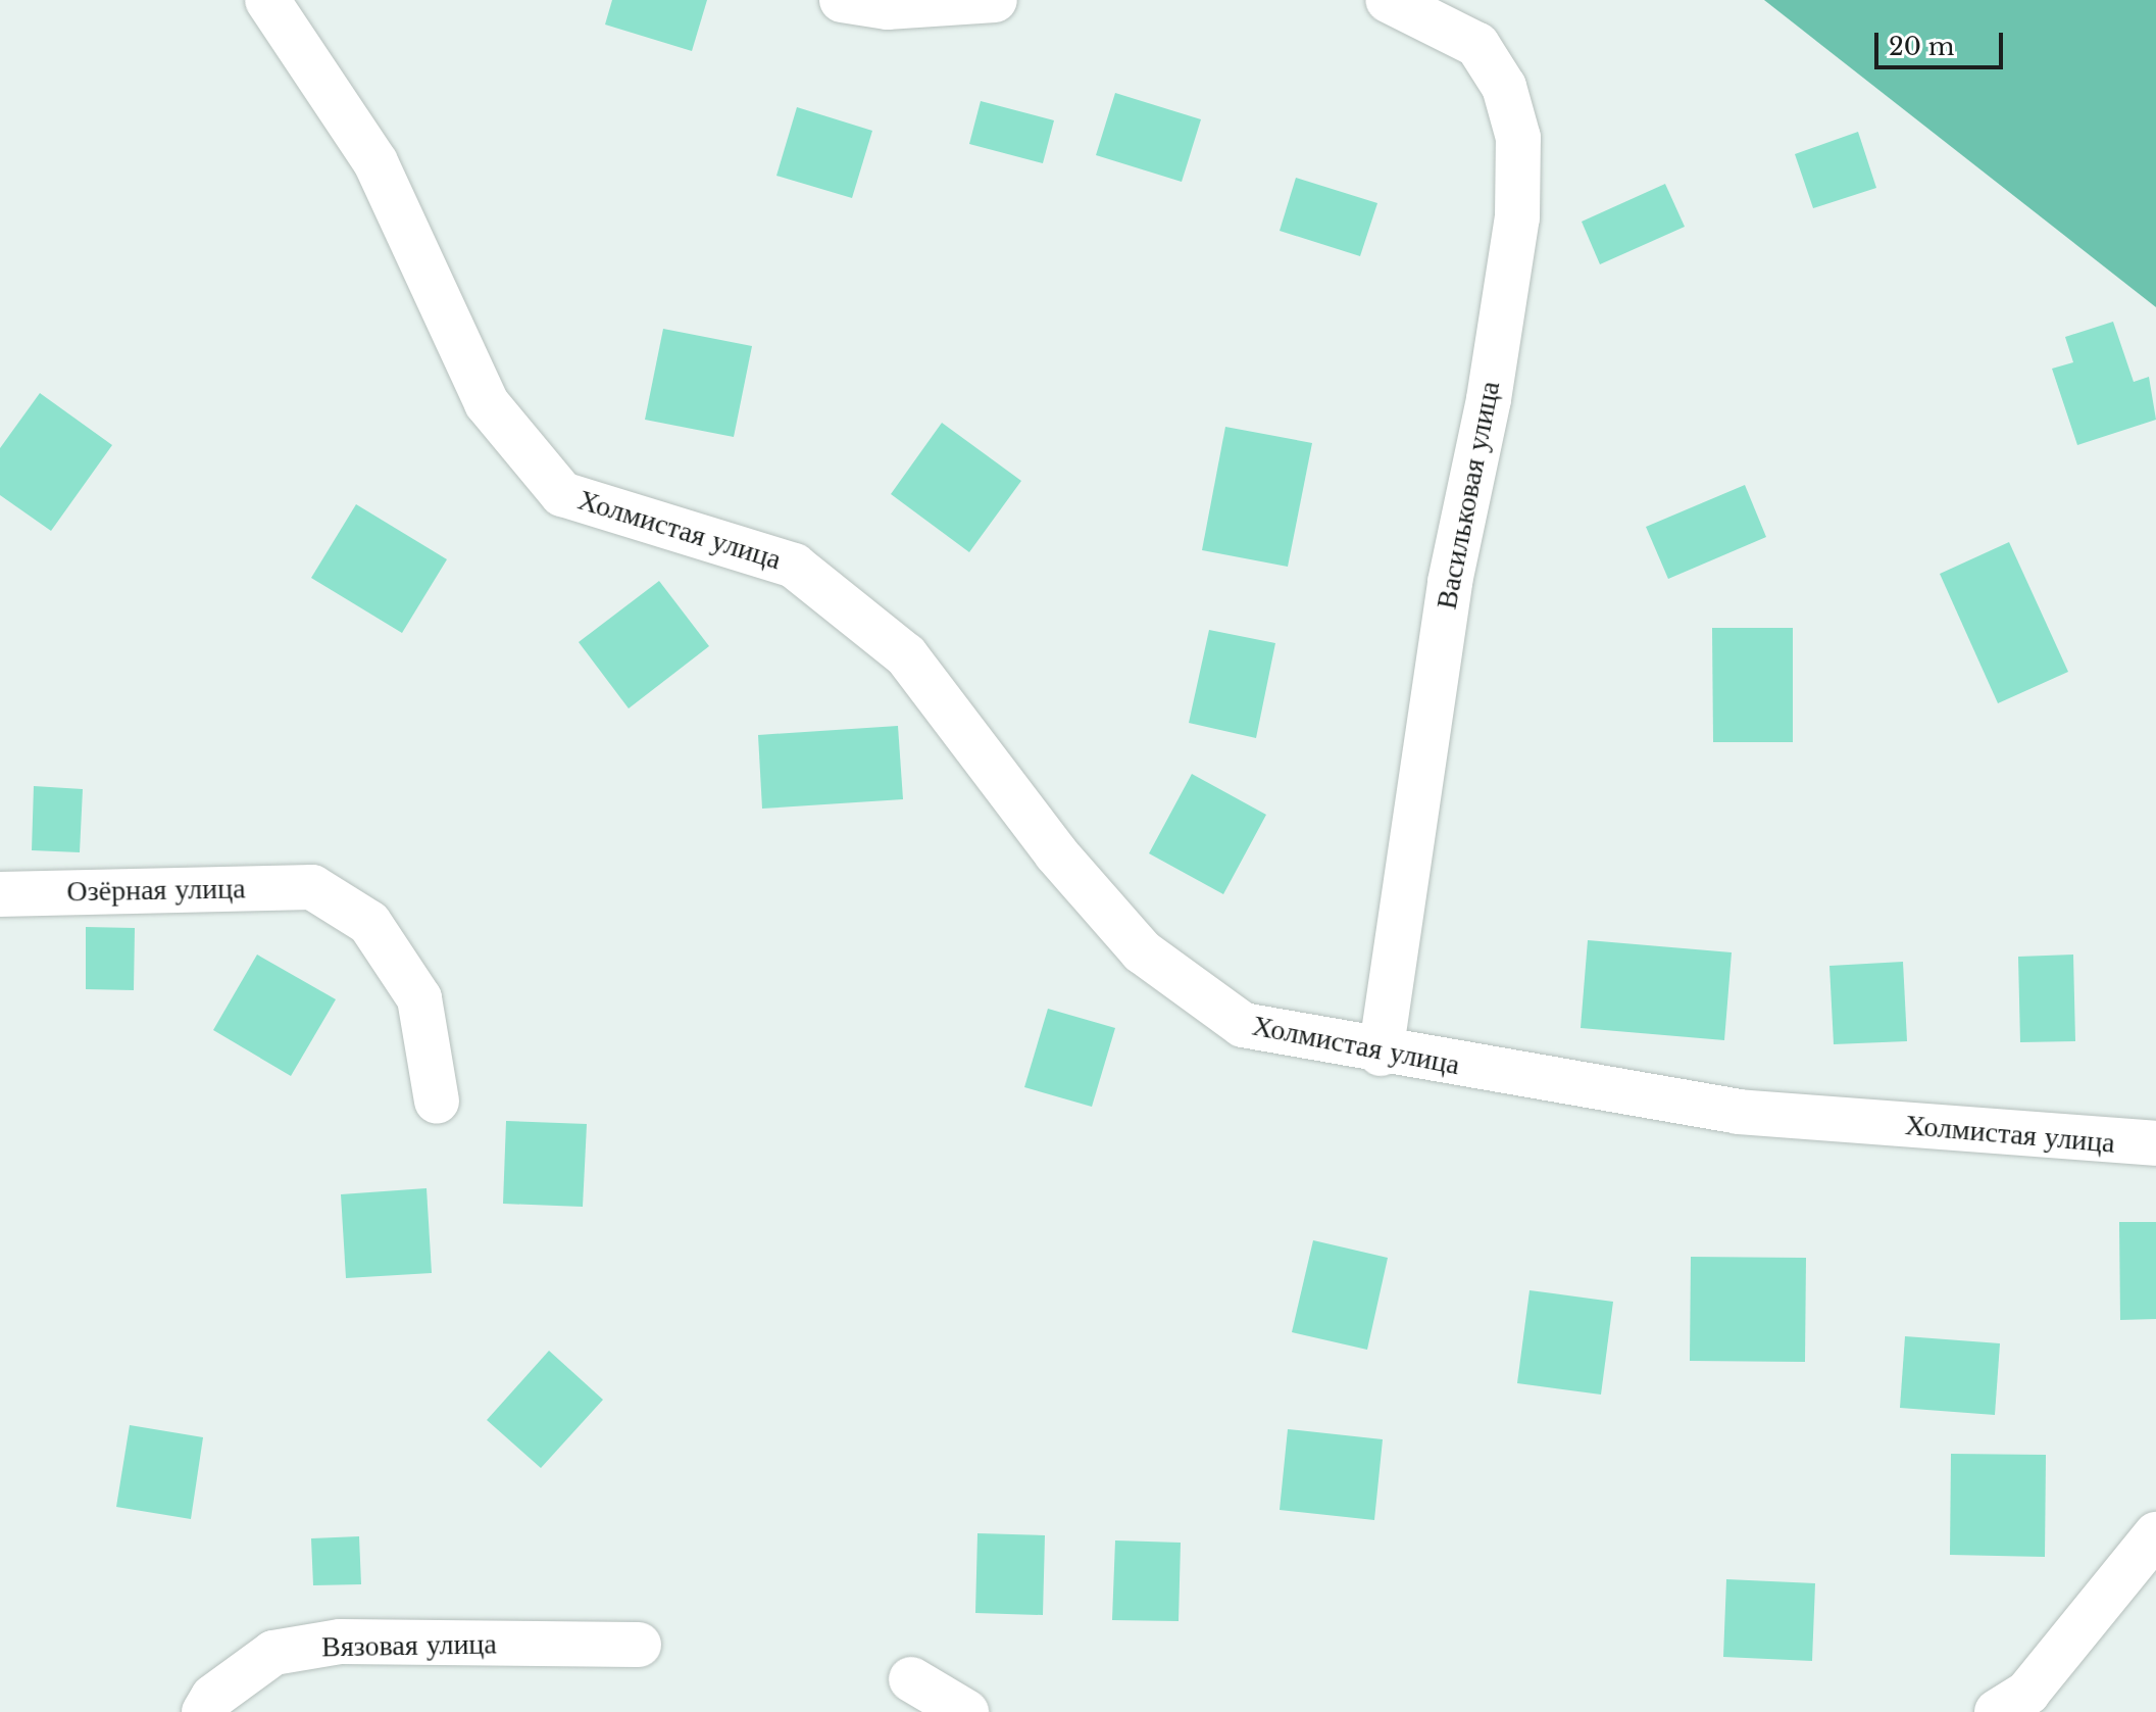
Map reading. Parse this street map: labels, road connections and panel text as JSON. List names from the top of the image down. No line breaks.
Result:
{"streets":{"street":["Васильковая улица","Холмистая улица","Озёрная улица","Вязовая улица"]},"crossings":[["Васильковая улица","Холмистая улица"]],"scale_bar":"20 m"}
